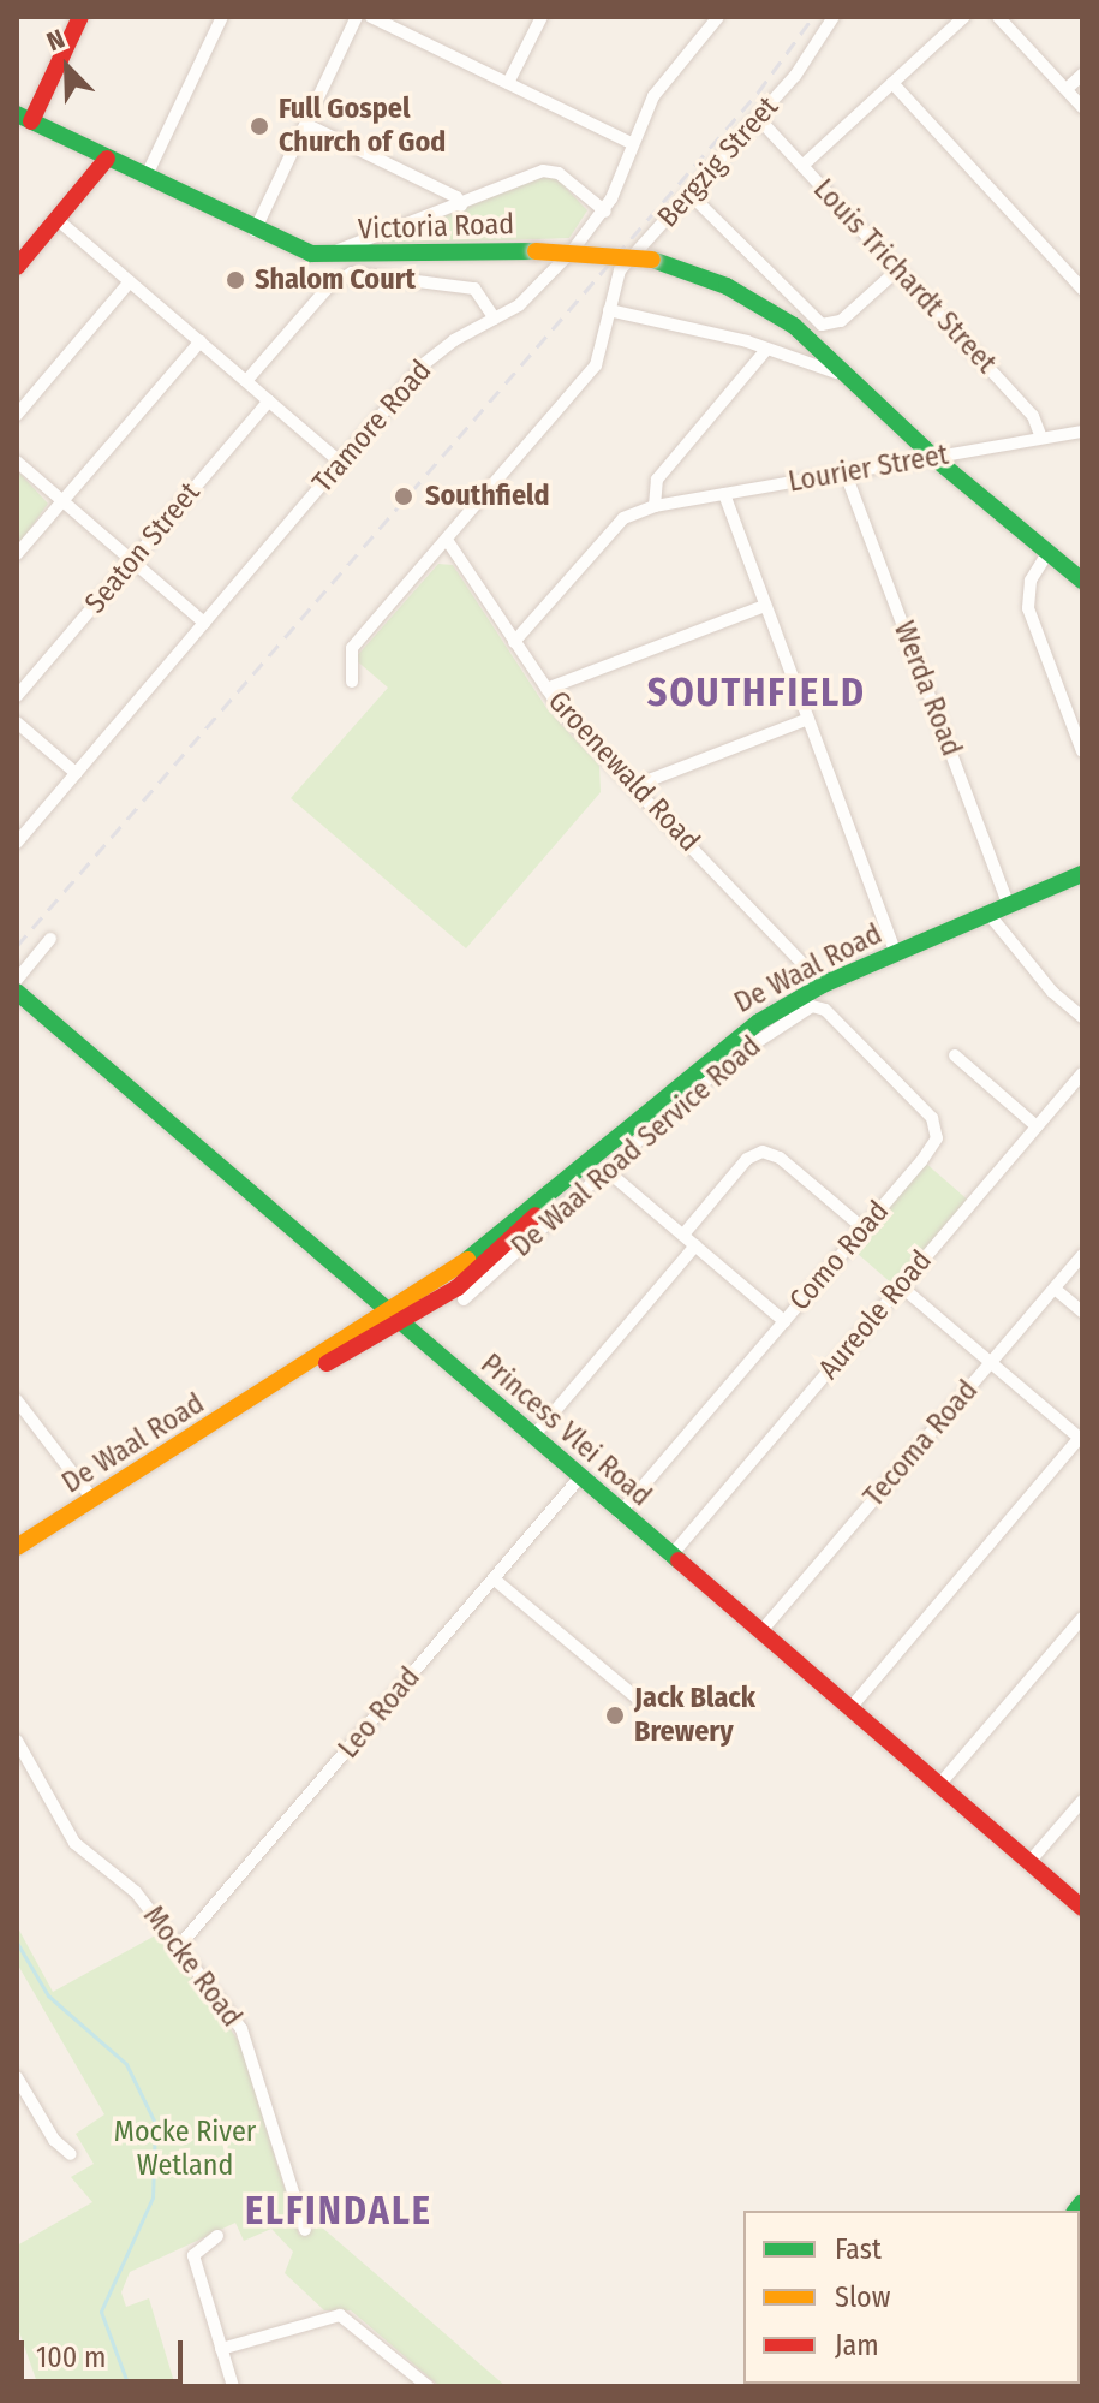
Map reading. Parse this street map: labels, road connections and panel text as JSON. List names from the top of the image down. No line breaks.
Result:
{"streets":{"street":["Bergzig Street","Victoria Road","Louis Trichardt Street","Tramore Road","Lourier Street","Seaton Street","Werda Road","Groenewald Road","De Waal Road","De Waal Road Service Road","Como Road","Aureole Road","Princess Vlei Road","Tecoma Road","Leo Road","Mocke Road"]},"crossings":[["Bergzig Street","Victoria Road"],["Bergzig Street","Louis Trichardt Street"],["Bergzig Street","Groenewald Road"],["Victoria Road","Lourier Street"],["Louis Trichardt Street","Lourier Street"],["Lourier Street","Werda Road"],["Lourier Street","Groenewald Road"],["Werda Road","De Waal Road"],["Groenewald Road","De Waal Road"],["De Waal Road","De Waal Road Service Road"],["De Waal Road","Princess Vlei Road"],["De Waal Road Service Road","Como Road"],["Como Road","Princess Vlei Road"],["Aureole Road","Princess Vlei Road"],["Princess Vlei Road","Tecoma Road"],["Princess Vlei Road","Leo Road"],["Leo Road","Mocke Road"]],"districts":["SOUTHFIELD","ELFINDALE"],"parks":["Mocke River Wetland"],"places":["Full Gospel Church of God","Shalom Court","Southfield","Jack Black Brewery"],"legend":["Fast","Slow","Jam"],"scale_bar":"100 m","north":"top left"}
